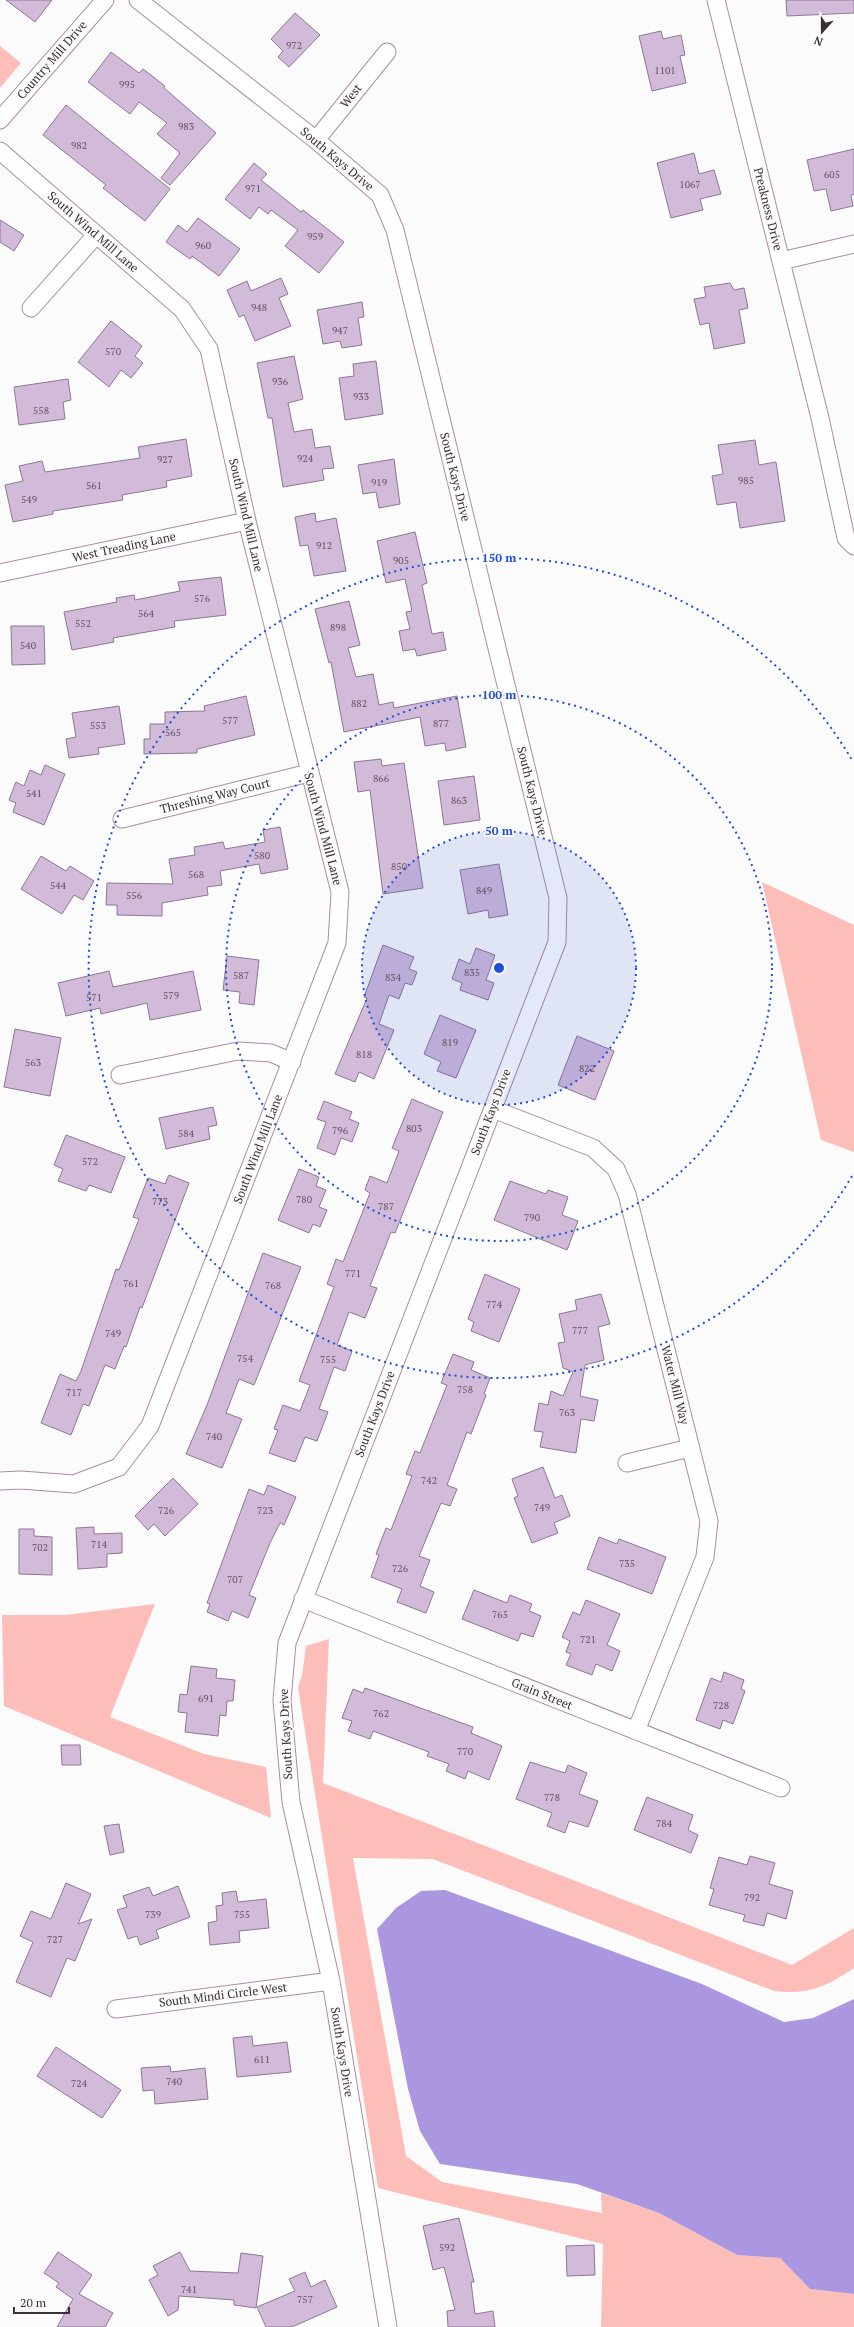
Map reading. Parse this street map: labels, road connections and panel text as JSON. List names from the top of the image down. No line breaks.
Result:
{"streets":{"street":["Country Mill Drive","West","South Kays Drive","Preakness Drive","South Wind Mill Lane","West Treading Lane","Threshing Way Court","Water Mill Way","Grain Street","South Mindi Circle West"]},"crossings":[["West","South Kays Drive"],["South Kays Drive","Water Mill Way"],["South Kays Drive","Grain Street"],["South Kays Drive","South Mindi Circle West"],["South Wind Mill Lane","West Treading Lane"],["South Wind Mill Lane","Threshing Way Court"],["Water Mill Way","Grain Street"]],"house_numbers":["972","1101","995","983","982","605","1067","971","959","960","948","947","570","936","933","558","924","927","985","919","561","549","912","905","576","564","552","898","540","882","577","877","553","565","866","541","863","580","850","568","544","849","556","835","587","834","579","571","819","818","563","822","803","796","584","572","780","773","787","790","771","761","768","774","777","749","754","755","758","717","763","740","742","749","726","723","714","702","735","726","707","765","721","691","728","762","770","778","784","792","739","755","727","611","740","724","592","741","757"],"scale_bar":"20 m","north":"bottom","rings":["150 m","100 m","50 m"]}
